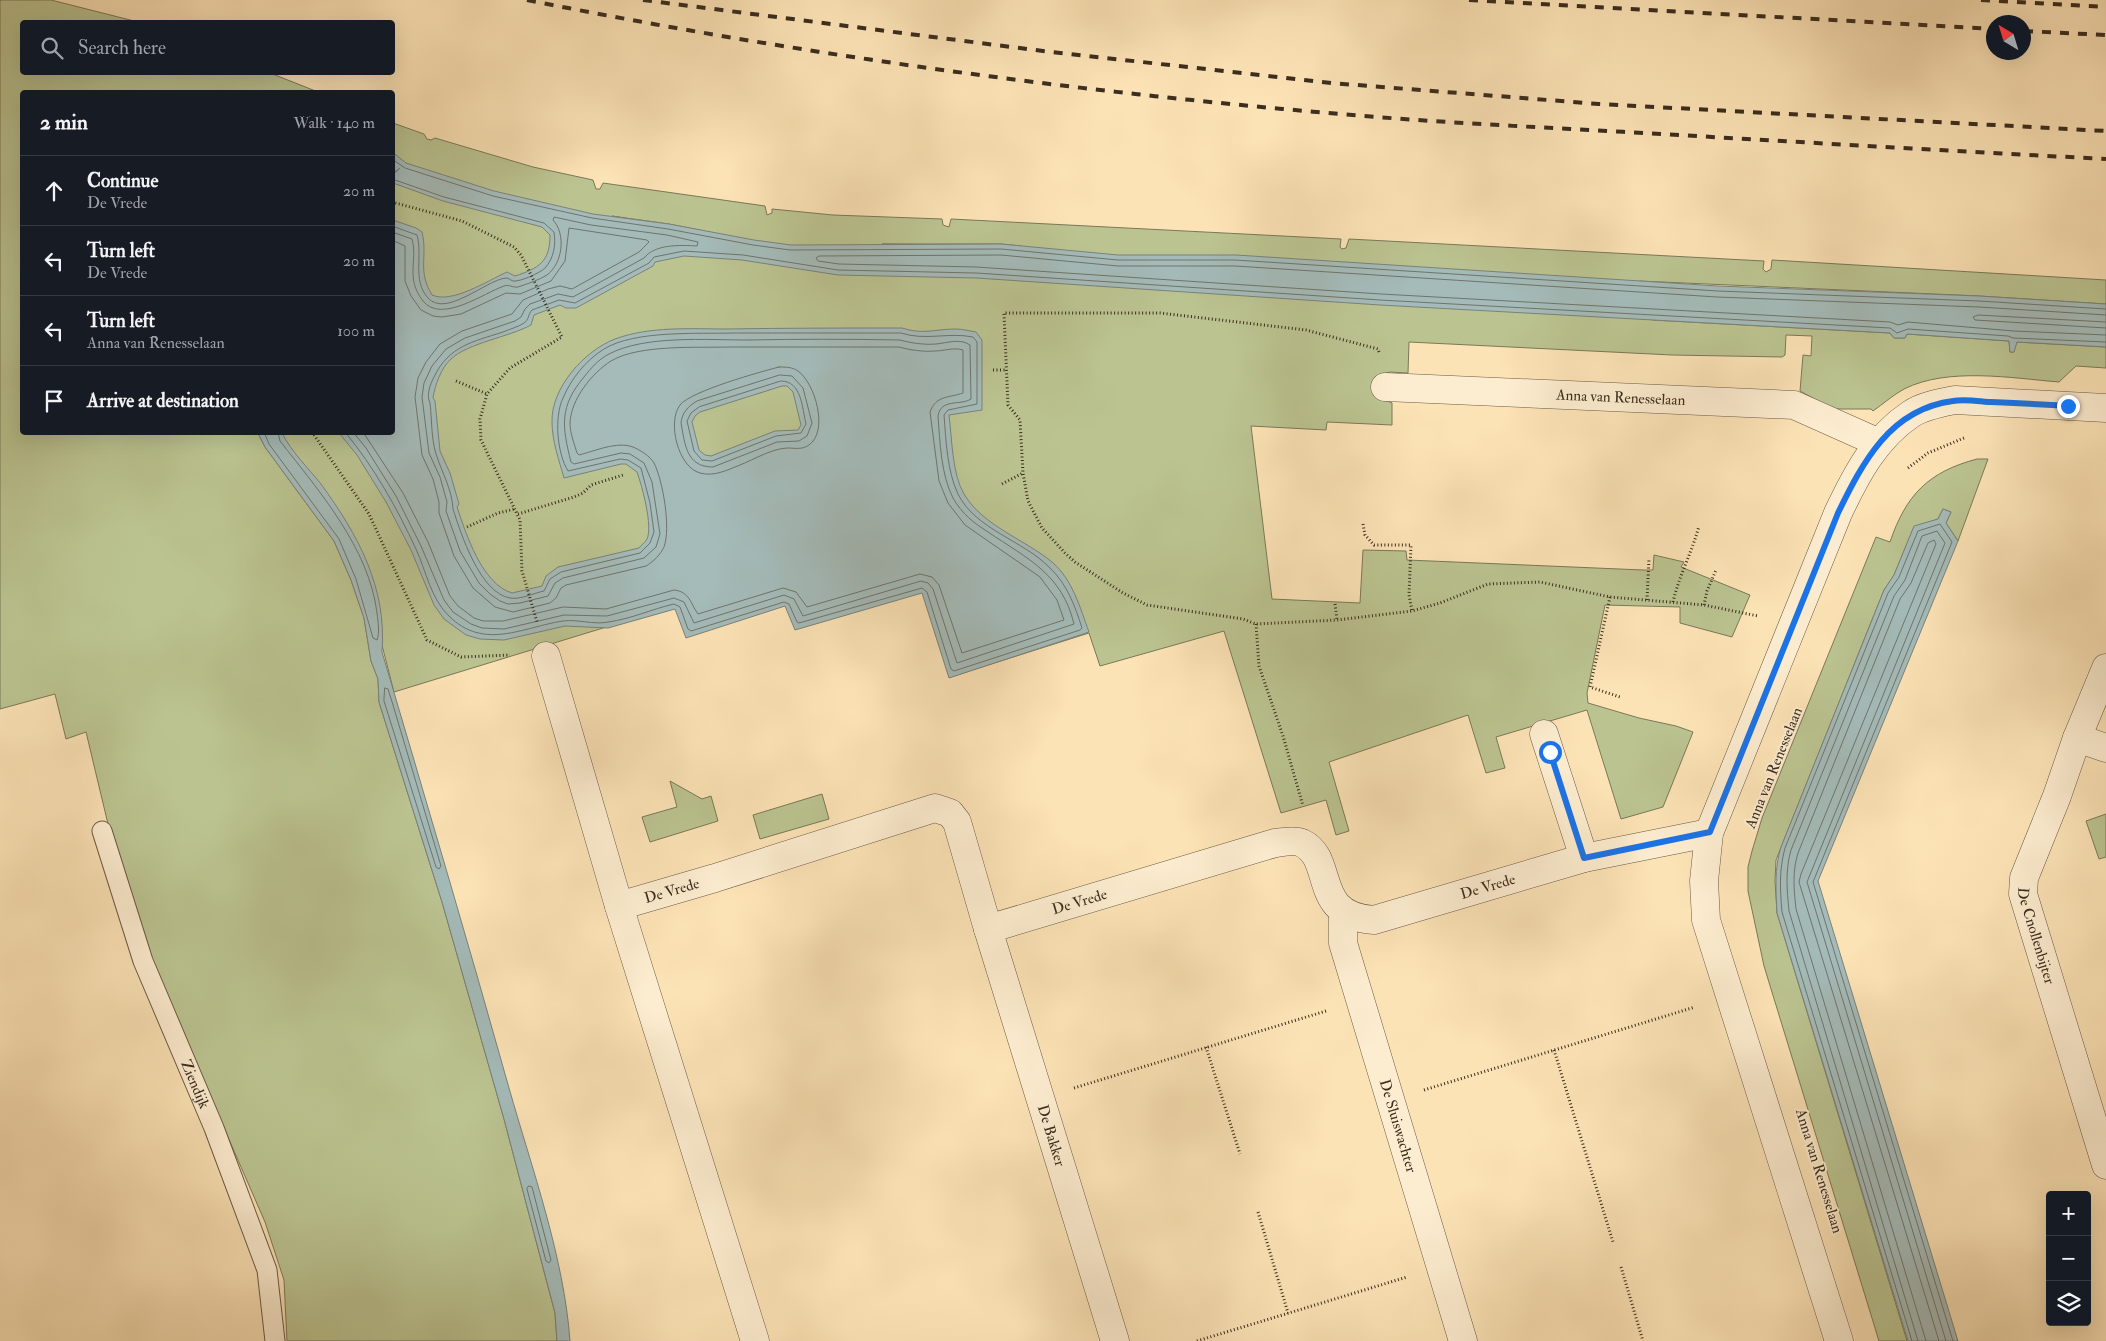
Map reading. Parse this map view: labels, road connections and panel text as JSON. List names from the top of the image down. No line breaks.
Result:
{"streets":{"street":["Anna van Renesselaan","De Vrede","De Cnollenbijter","De Sluiswachter","De Bakker"],"lane":["Ziendijk"]},"crossings":[["De Vrede","De Sluiswachter"],["De Vrede","De Bakker"]],"north":"top left","page":{"search":"Search here","heading":["2 min","Walk · 140 m"],"list":[["Continue","De Vrede","20 m"],["Turn left","De Vrede","20 m"],["Turn left","Anna van Renesselaan","100 m"],"Arrive at destination"],"map_buttons":["+","−"]}}
